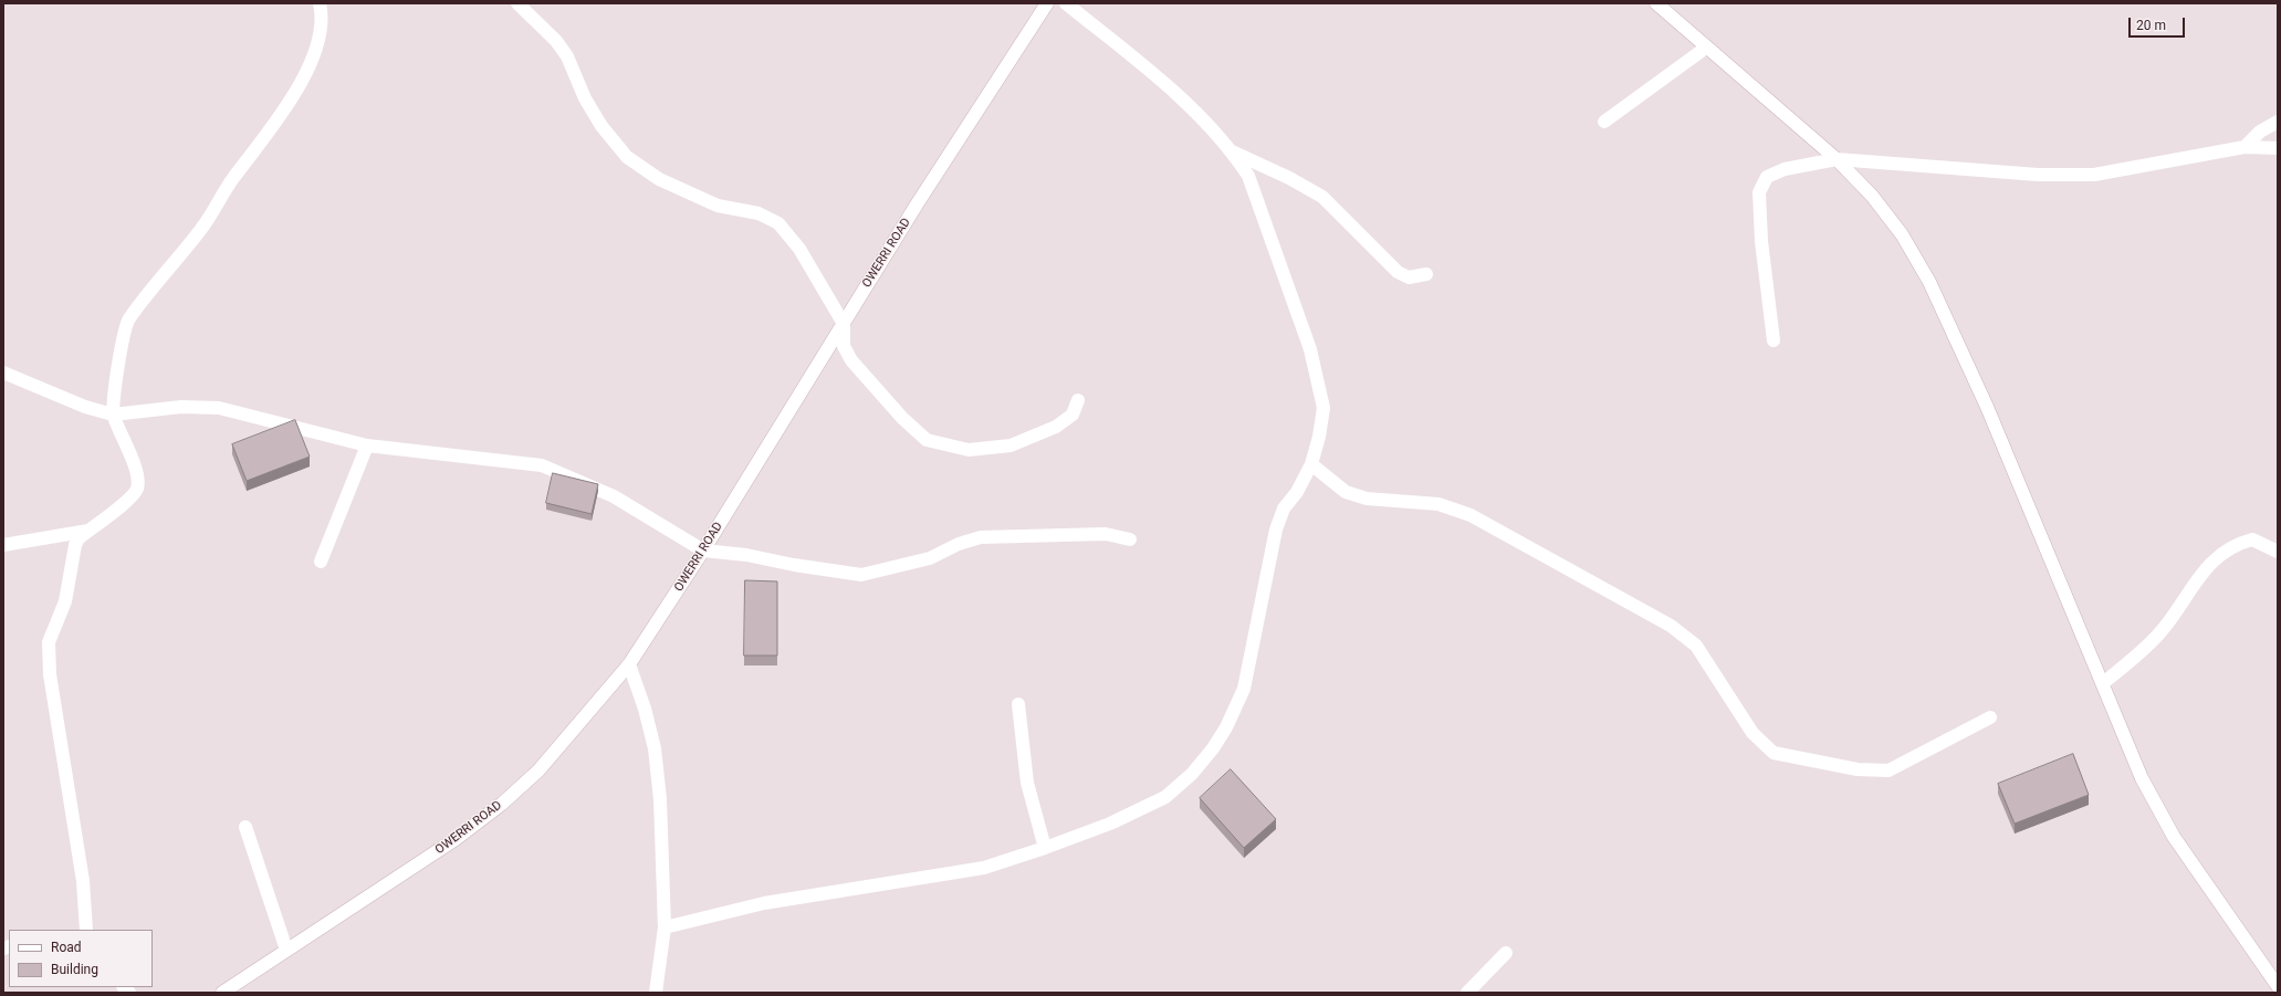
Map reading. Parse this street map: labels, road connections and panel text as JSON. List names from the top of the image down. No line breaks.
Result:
{"streets":{"street":["OWERRI ROAD"]},"legend":["Road","Building"],"scale_bar":"20 m"}
